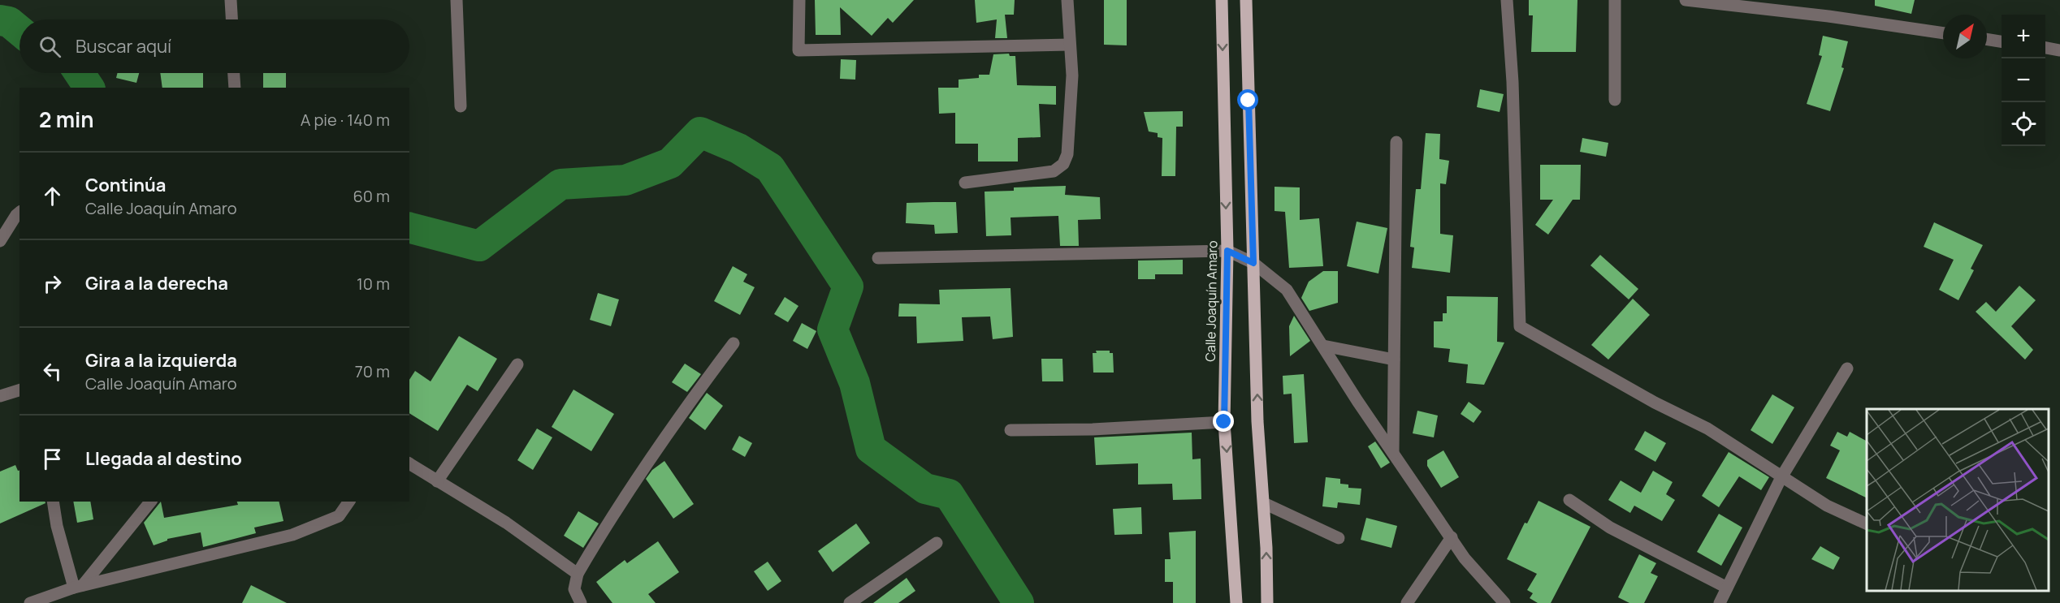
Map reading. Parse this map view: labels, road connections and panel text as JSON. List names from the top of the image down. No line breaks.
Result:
{"streets":{"main road":["Calle Joaquín Amaro"]},"north":"top right","page":{"map_buttons":["+","−"],"search":"Buscar aquí","heading":["2 min","A pie · 140 m"],"list":[["Continúa","Calle Joaquín Amaro","60 m"],["Gira a la derecha","10 m"],["Gira a la izquierda","Calle Joaquín Amaro","70 m"],"Llegada al destino"]}}
